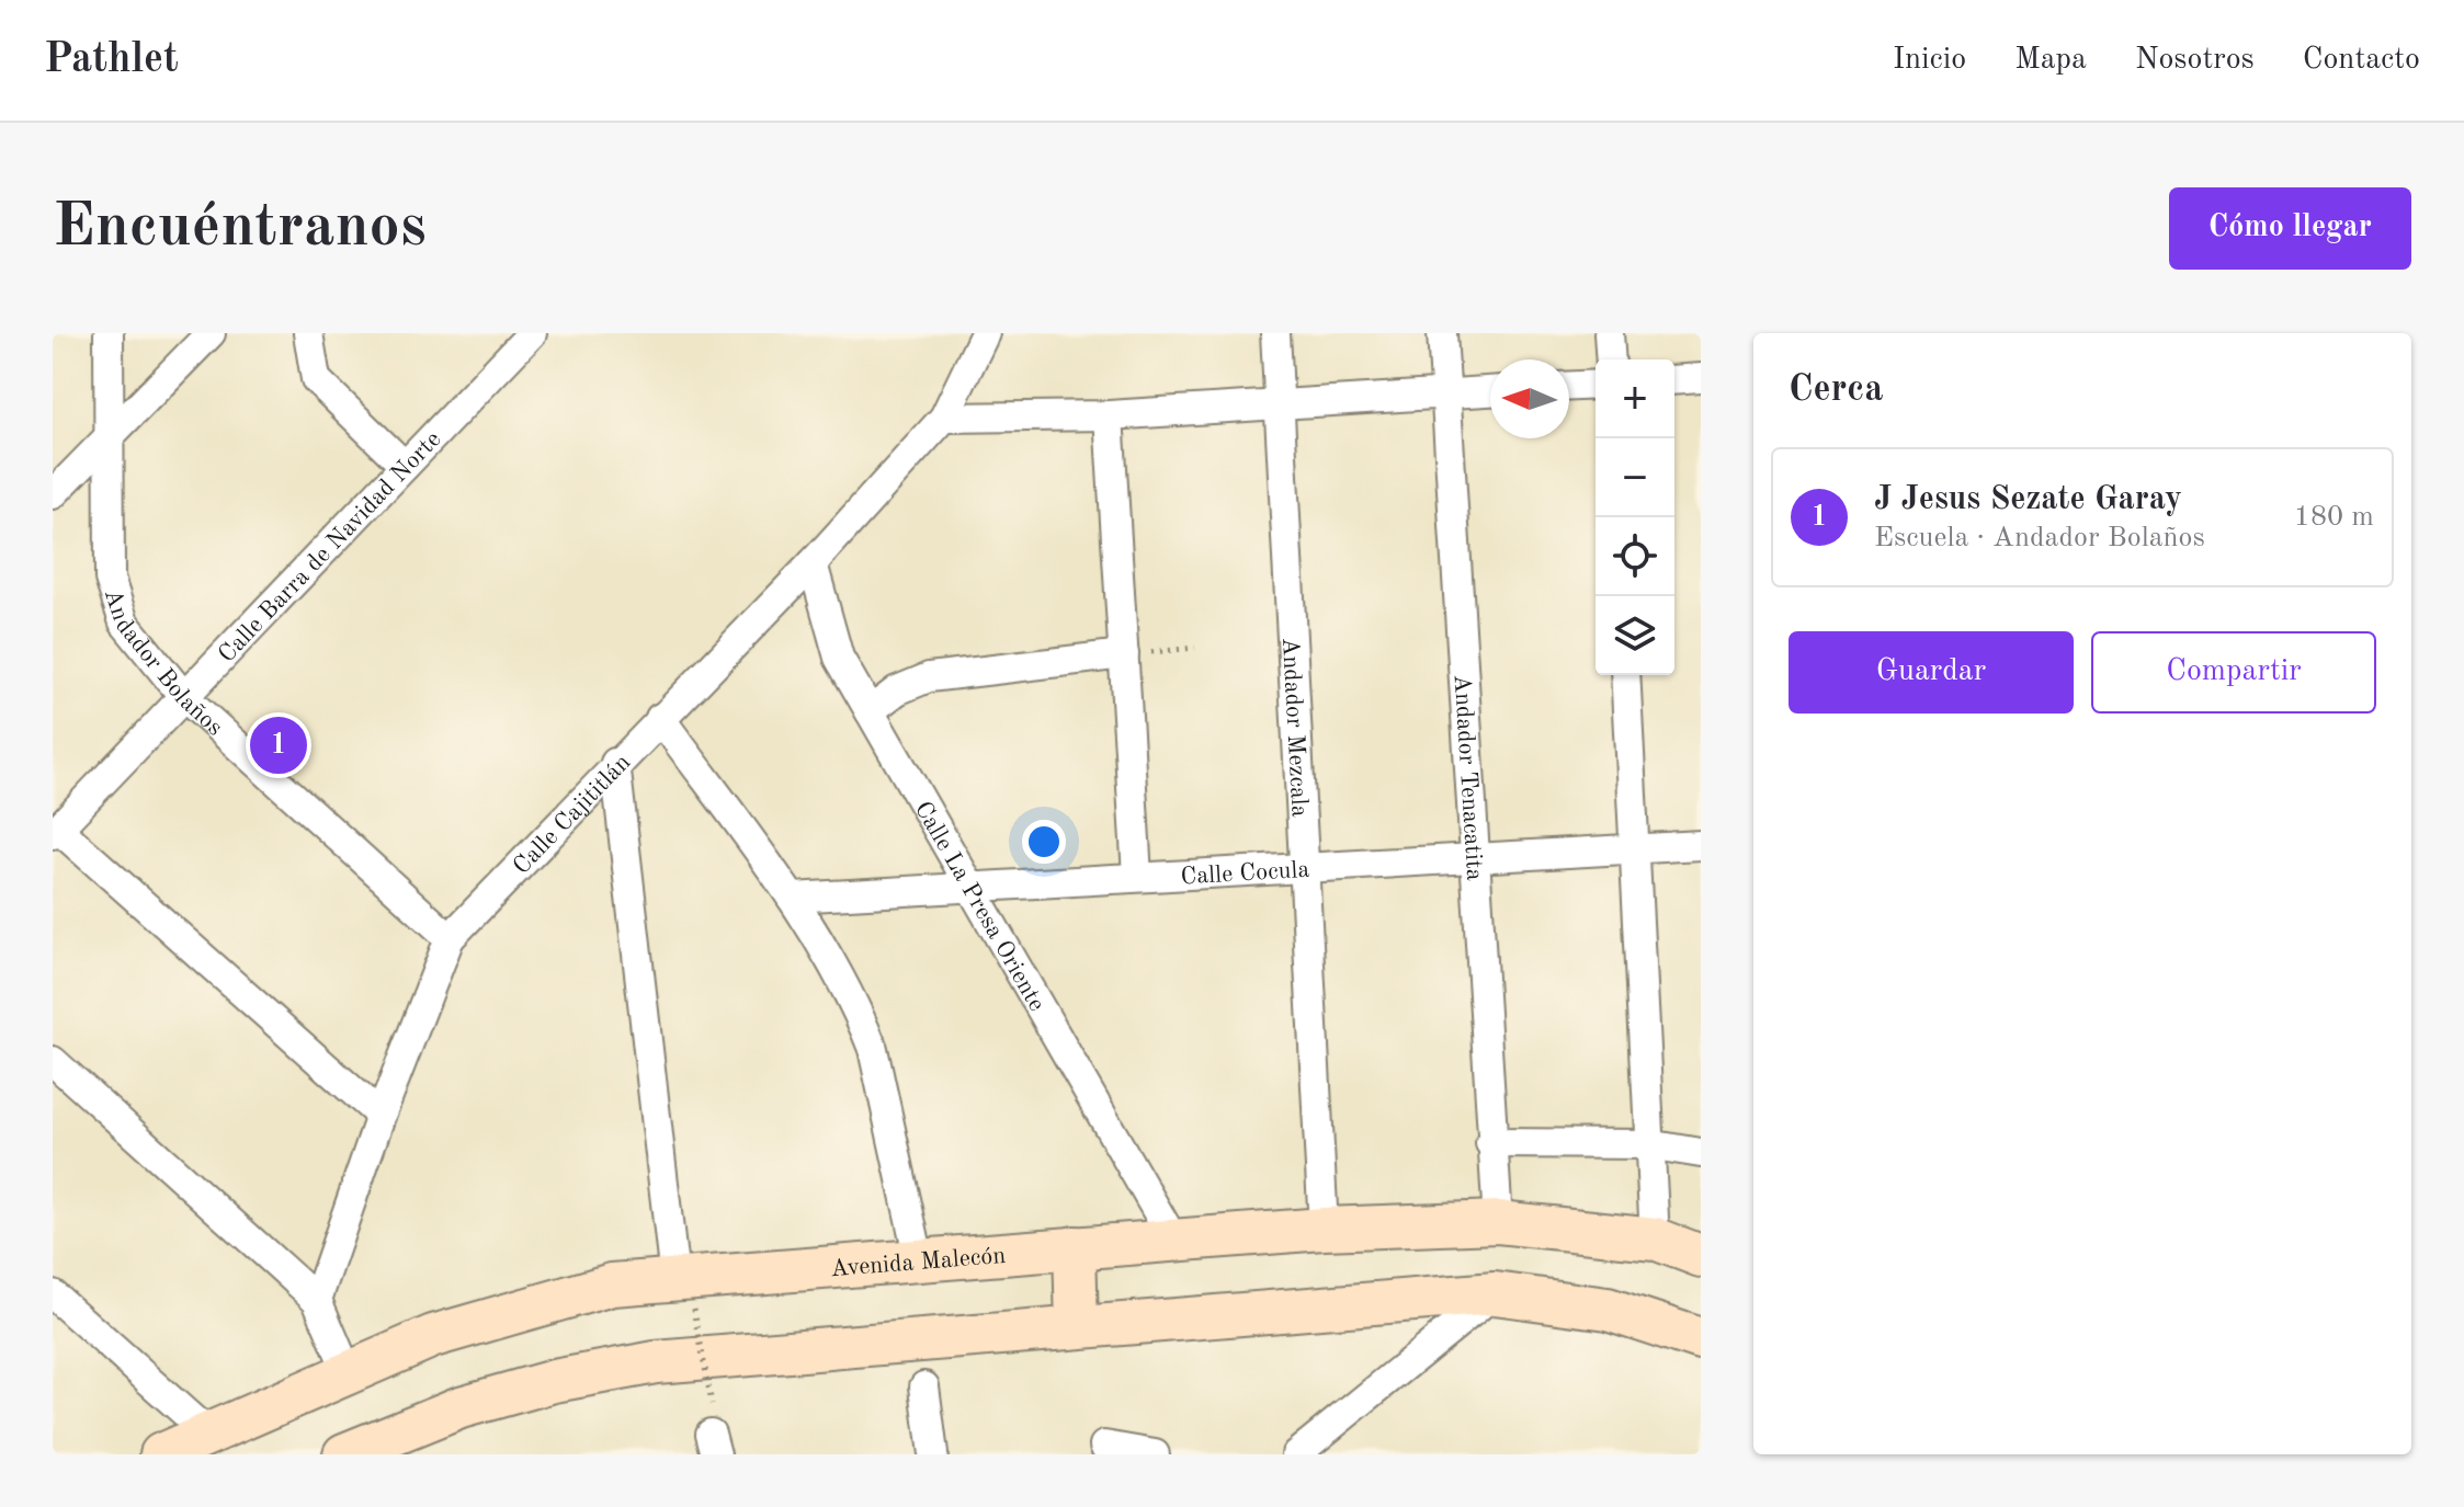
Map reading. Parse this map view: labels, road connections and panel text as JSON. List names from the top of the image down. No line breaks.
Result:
{"streets":{"main road":["Avenida Malecón"],"street":["Calle Barra de Navidad Norte","Andador Bolaños","Andador Mezcala","Andador Tenacatita","Calle Cajititlán","Calle Cocula","Calle La Presa Oriente"]},"crossings":[["Calle Barra de Navidad Norte","Andador Bolaños"],["Andador Bolaños","Calle Cajititlán"],["Andador Mezcala","Calle Cocula"],["Andador Mezcala","Avenida Malecón"],["Andador Tenacatita","Calle Cocula"],["Andador Tenacatita","Avenida Malecón"],["Calle Cajititlán","Calle La Presa Oriente"],["Calle Cocula","Calle La Presa Oriente"],["Calle La Presa Oriente","Avenida Malecón"]],"north":"left","page":{"header":"Pathlet","nav":["Inicio","Mapa","Nosotros","Contacto"],"buttons":["Cómo llegar",["Guardar","Compartir"]],"title":"Encuéntranos","heading":"Cerca","map_buttons":["+","−"],"list":[{"mark":"1","name":"J Jesus Sezate Garay","note":"Escuela · Andador Bolaños","value":"180 m"}],"pins":"1"}}
